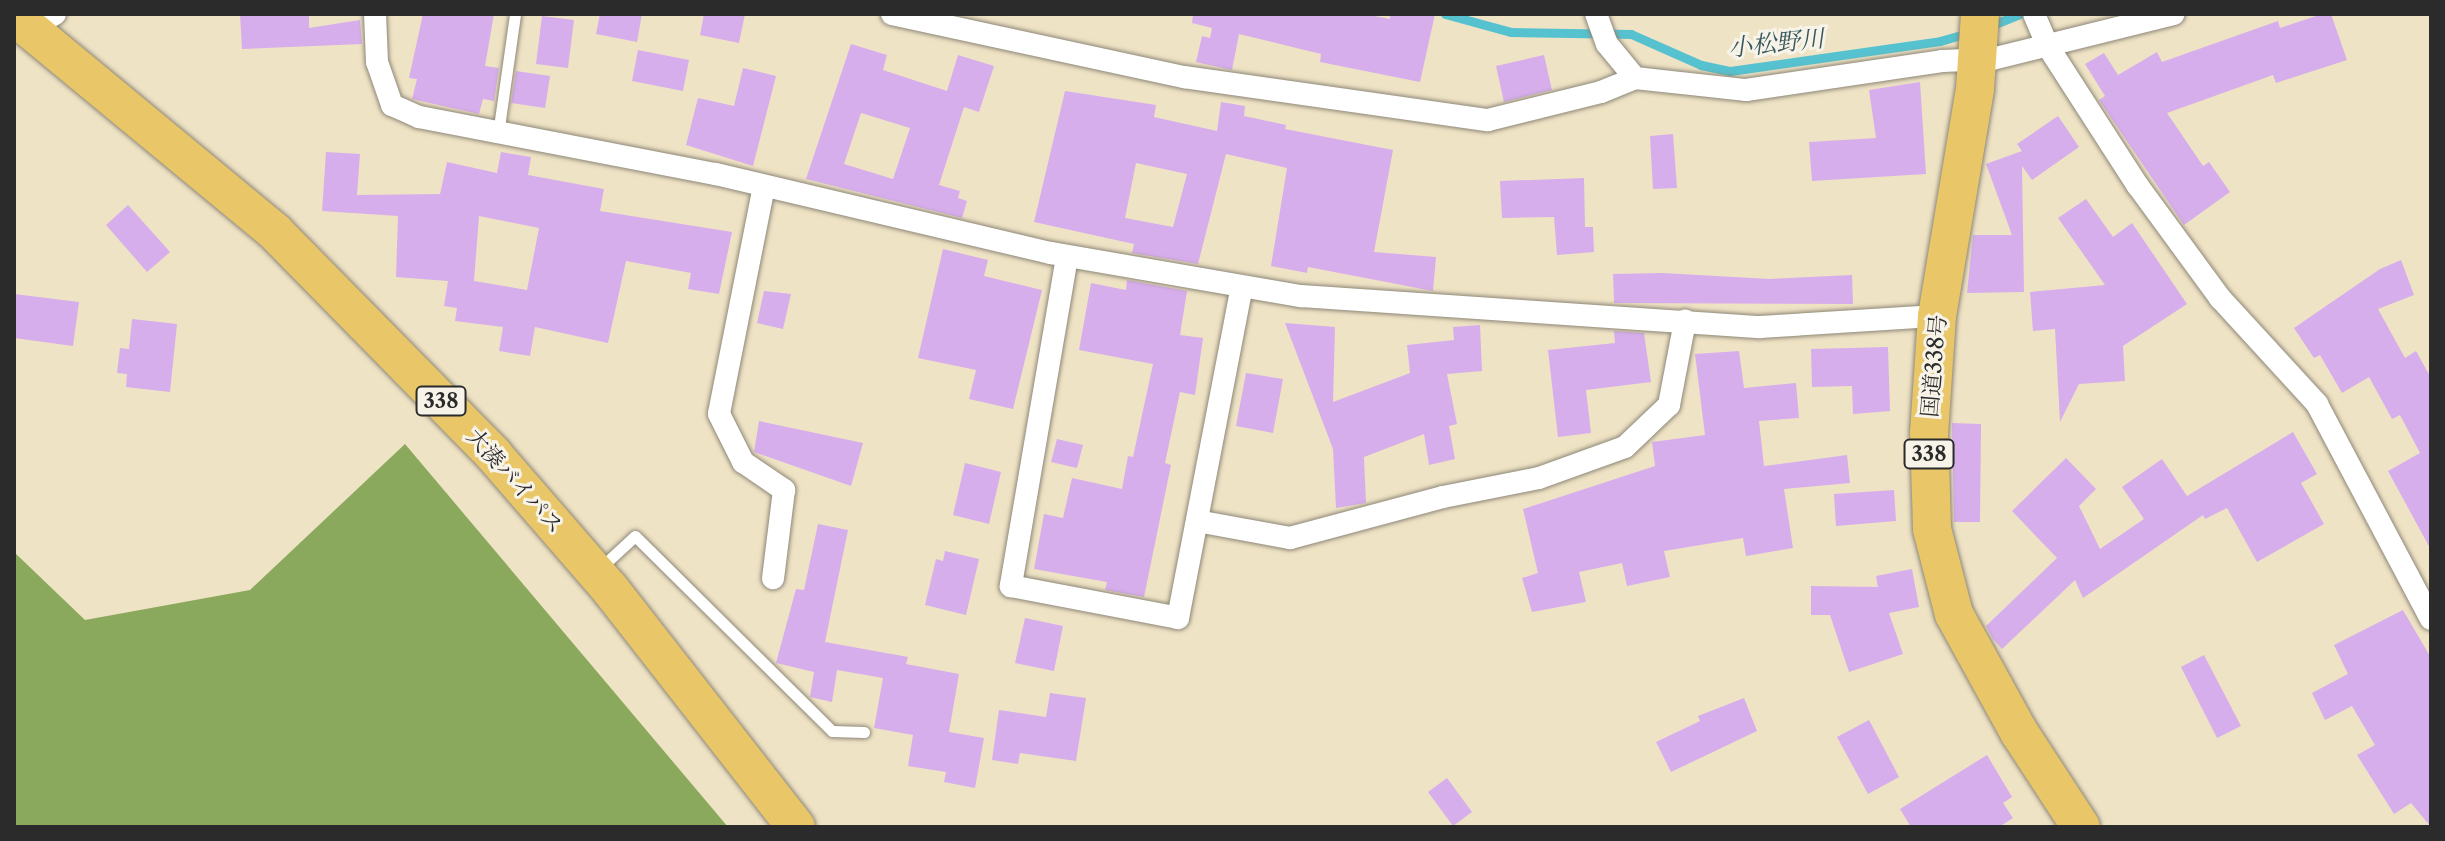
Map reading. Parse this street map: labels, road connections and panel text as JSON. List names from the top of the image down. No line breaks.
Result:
{"streets":{"highway":["国道338号","338","大湊バイパス"]},"water":["小松野川"]}
